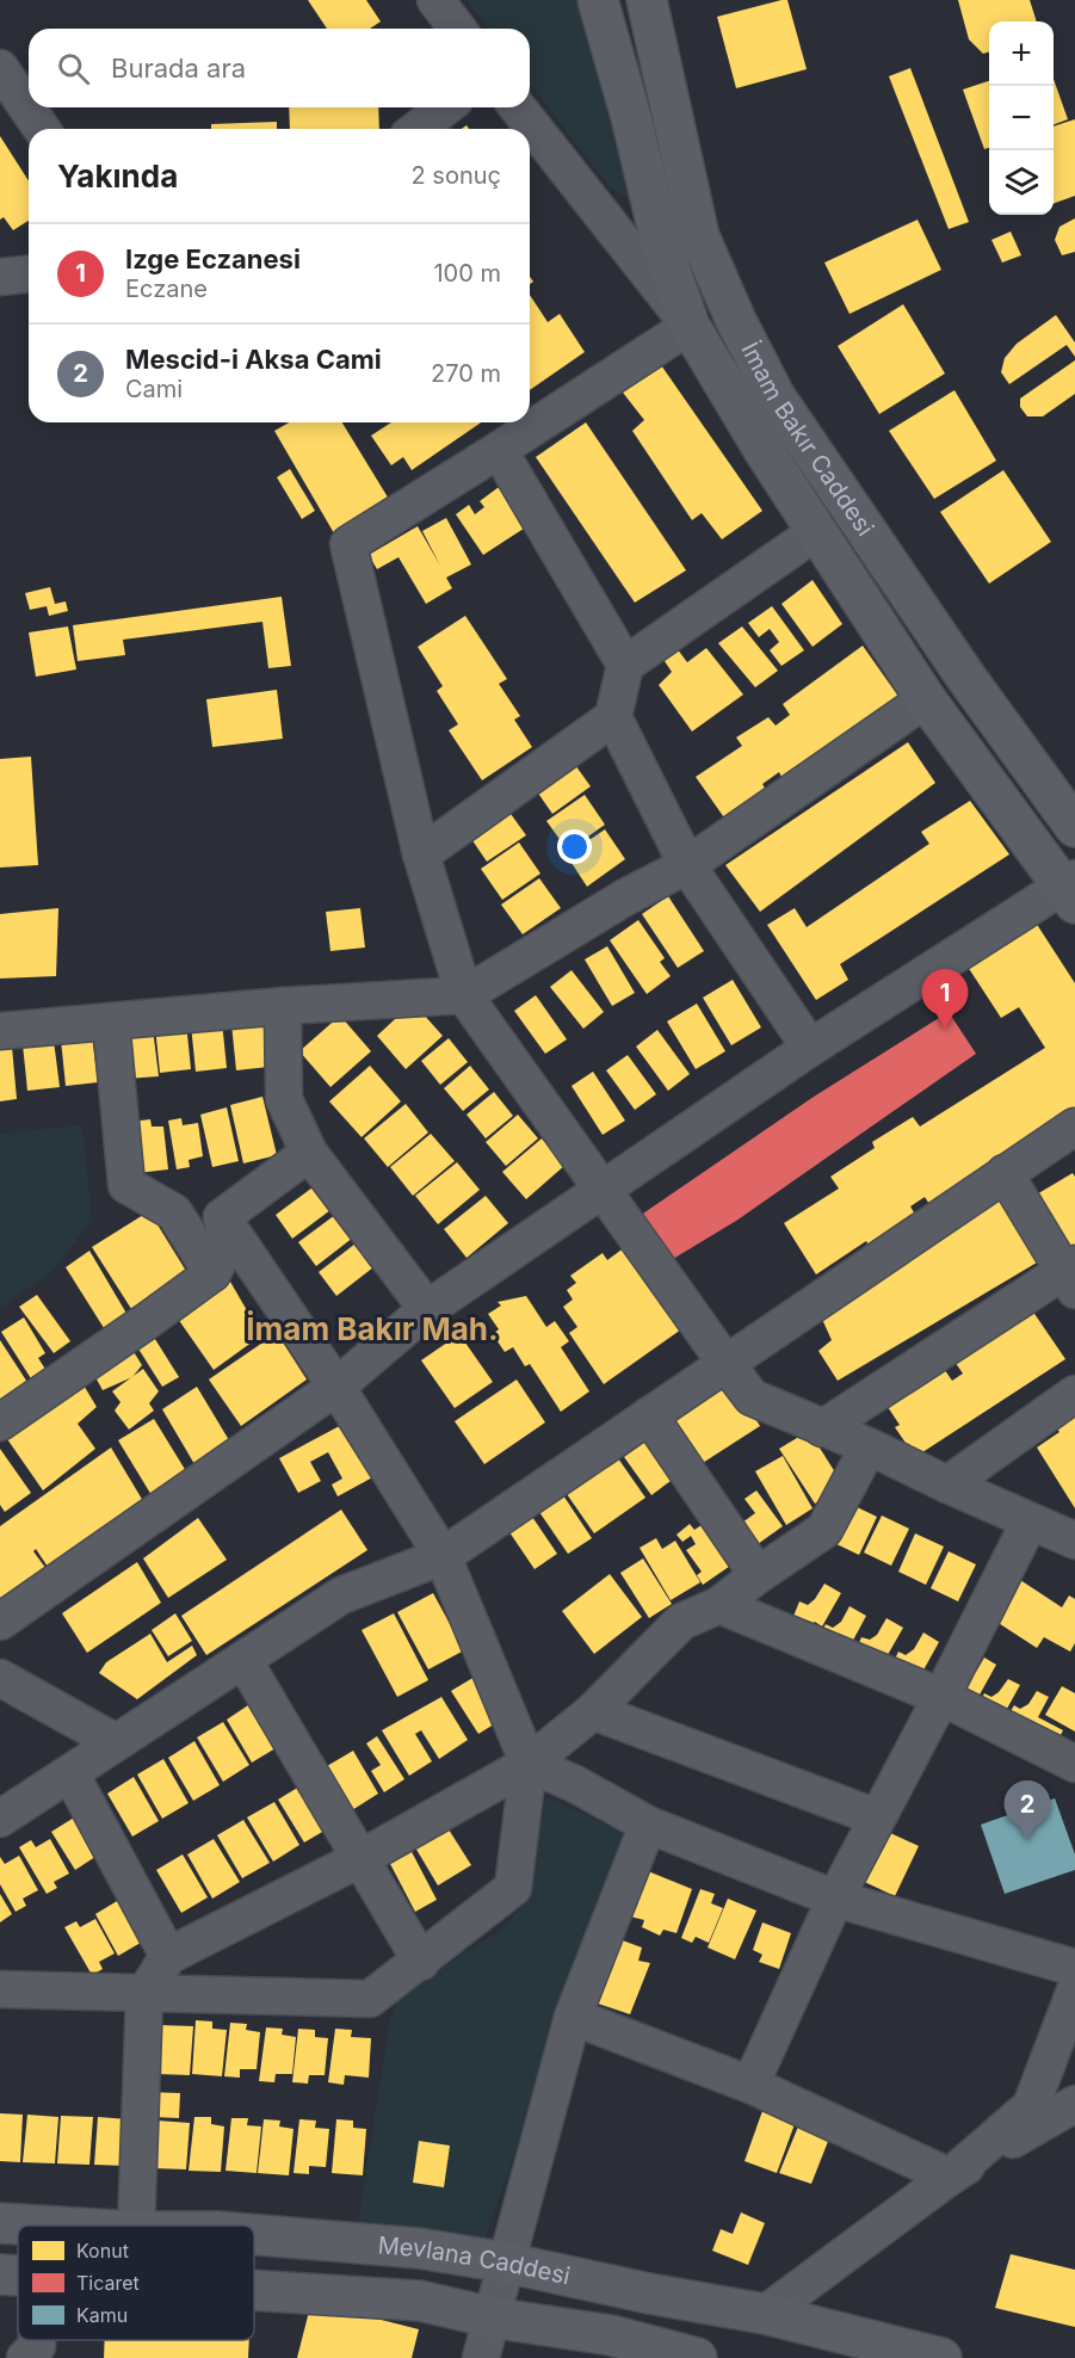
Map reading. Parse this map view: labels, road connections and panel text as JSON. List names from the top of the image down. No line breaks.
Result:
{"streets":{"main road":["İmam Bakır Caddesi","Mevlana Caddesi"]},"districts":["İmam Bakır Mah."],"legend":["Konut","Ticaret","Kamu"],"page":{"map_buttons":["+","−"],"search":"Burada ara","heading":["Yakında","2 sonuç"],"list":[{"mark":"1","name":"Izge Eczanesi","note":"Eczane","value":"100 m"},{"mark":"2","name":"Mescid-i Aksa Cami","note":"Cami","value":"270 m"}],"pins":["1","2"]}}
